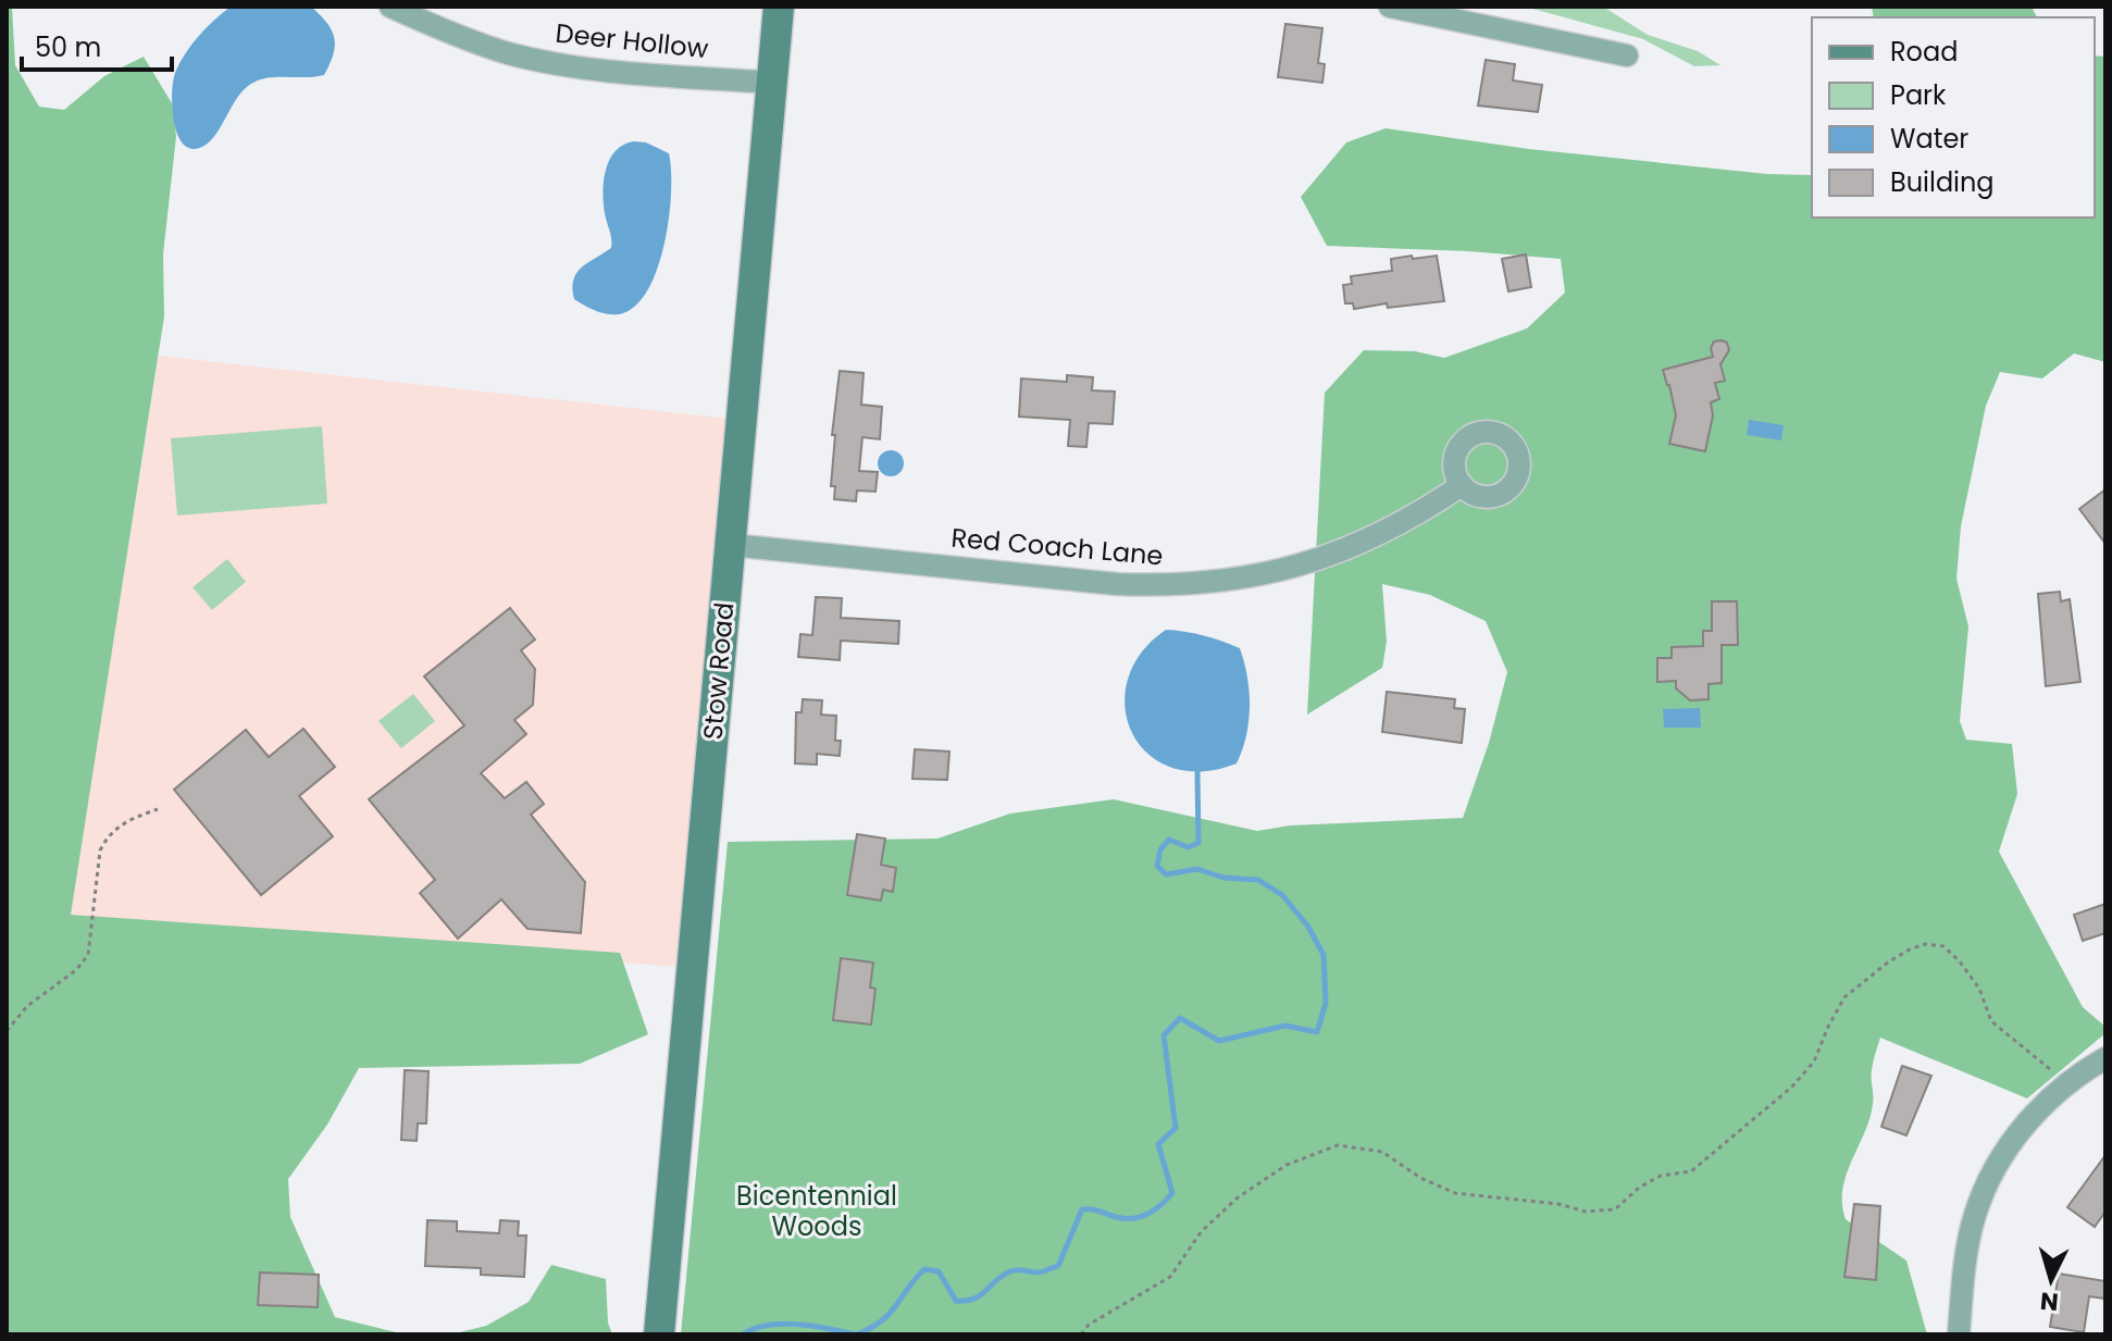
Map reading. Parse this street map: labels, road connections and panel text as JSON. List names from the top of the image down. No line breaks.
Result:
{"streets":{"street":["Deer Hollow","Red Coach Lane","Stow Road"]},"crossings":[["Deer Hollow","Stow Road"],["Red Coach Lane","Stow Road"]],"parks":["Bicentennial Woods"],"legend":["Road","Park","Water","Building"],"scale_bar":"50 m","north":"bottom"}
